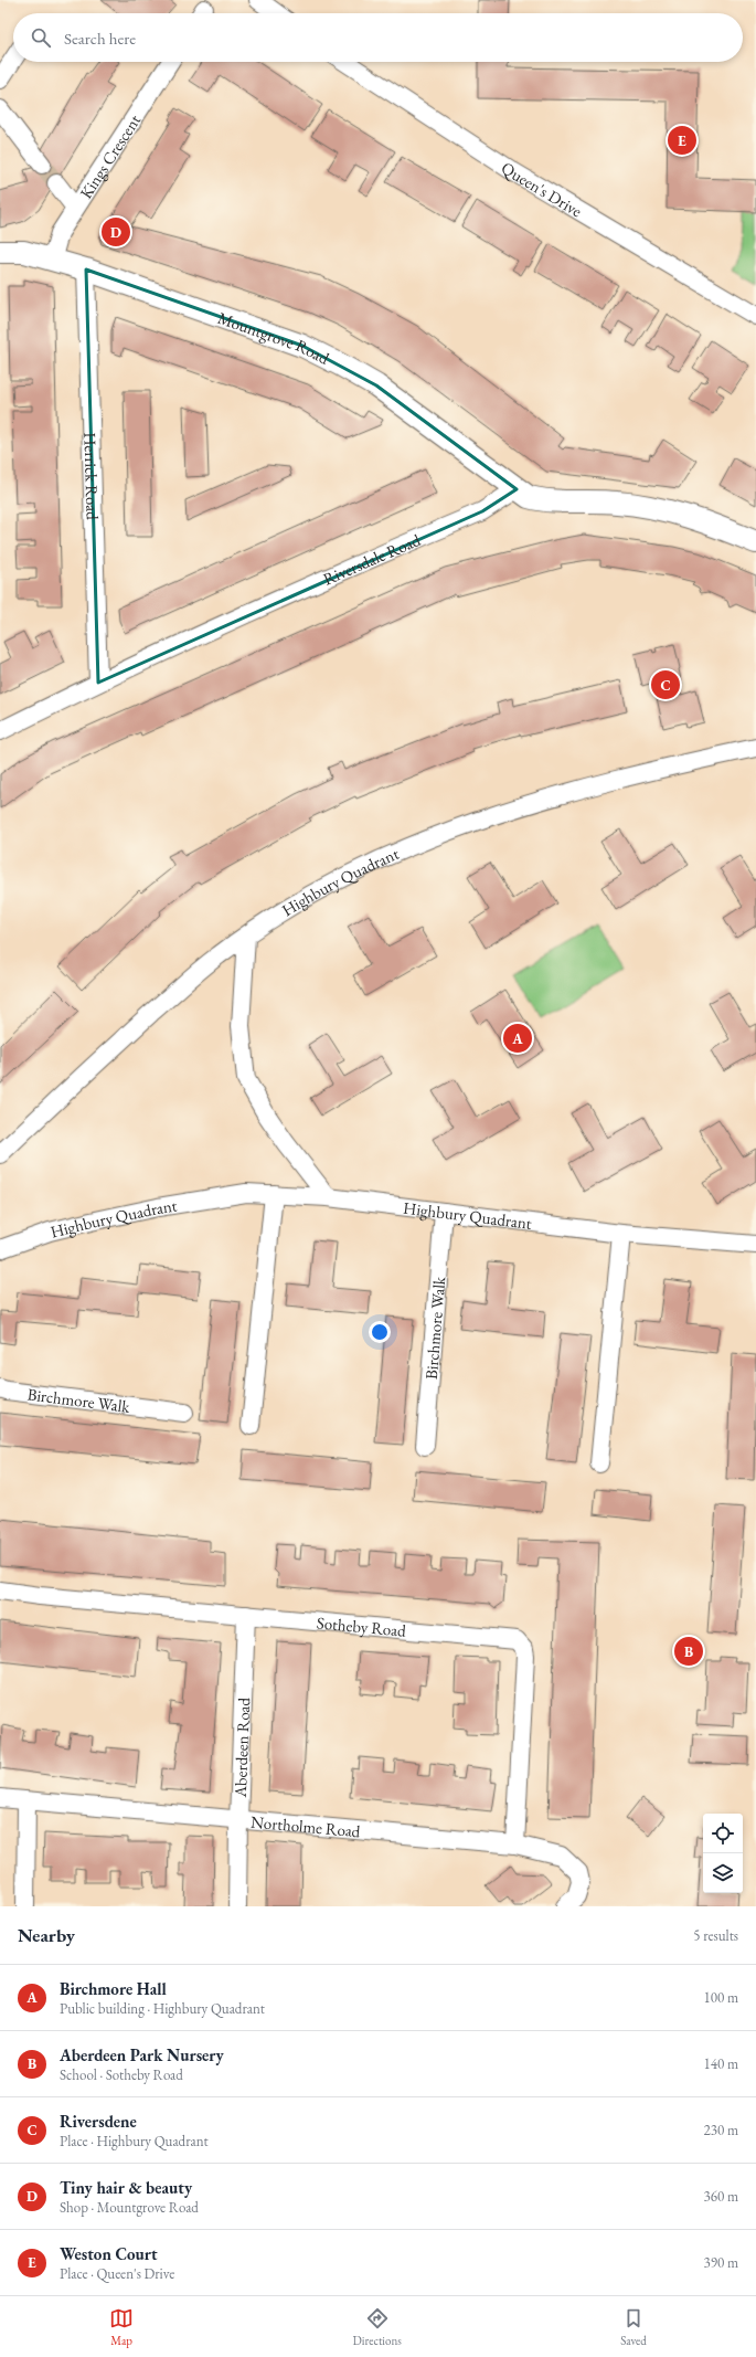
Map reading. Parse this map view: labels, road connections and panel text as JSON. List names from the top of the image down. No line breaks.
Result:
{"streets":{"street":["Kings Crescent","Queen's Drive","Mountgrove Road","Herrick Road","Riversdale Road","Highbury Quadrant","Birchmore Walk","Sotheby Road","Aberdeen Road","Northolme Road"]},"crossings":[["Kings Crescent","Mountgrove Road"],["Mountgrove Road","Herrick Road"],["Mountgrove Road","Riversdale Road"],["Herrick Road","Riversdale Road"],["Highbury Quadrant","Birchmore Walk"],["Sotheby Road","Aberdeen Road"],["Sotheby Road","Northolme Road"],["Aberdeen Road","Northolme Road"]],"page":{"search":"Search here","pins":["E","D","C","A","B"],"heading":["Nearby","5 results"],"list":[{"mark":"A","name":"Birchmore Hall","note":"Public building · Highbury Quadrant","value":"100 m"},{"mark":"B","name":"Aberdeen Park Nursery","note":"School · Sotheby Road","value":"140 m"},{"mark":"C","name":"Riversdene","note":"Place · Highbury Quadrant","value":"230 m"},{"mark":"D","name":"Tiny hair & beauty","note":"Shop · Mountgrove Road","value":"360 m"},{"mark":"E","name":"Weston Court","note":"Place · Queen's Drive","value":"390 m"}],"nav":["Map","Directions","Saved"]}}
